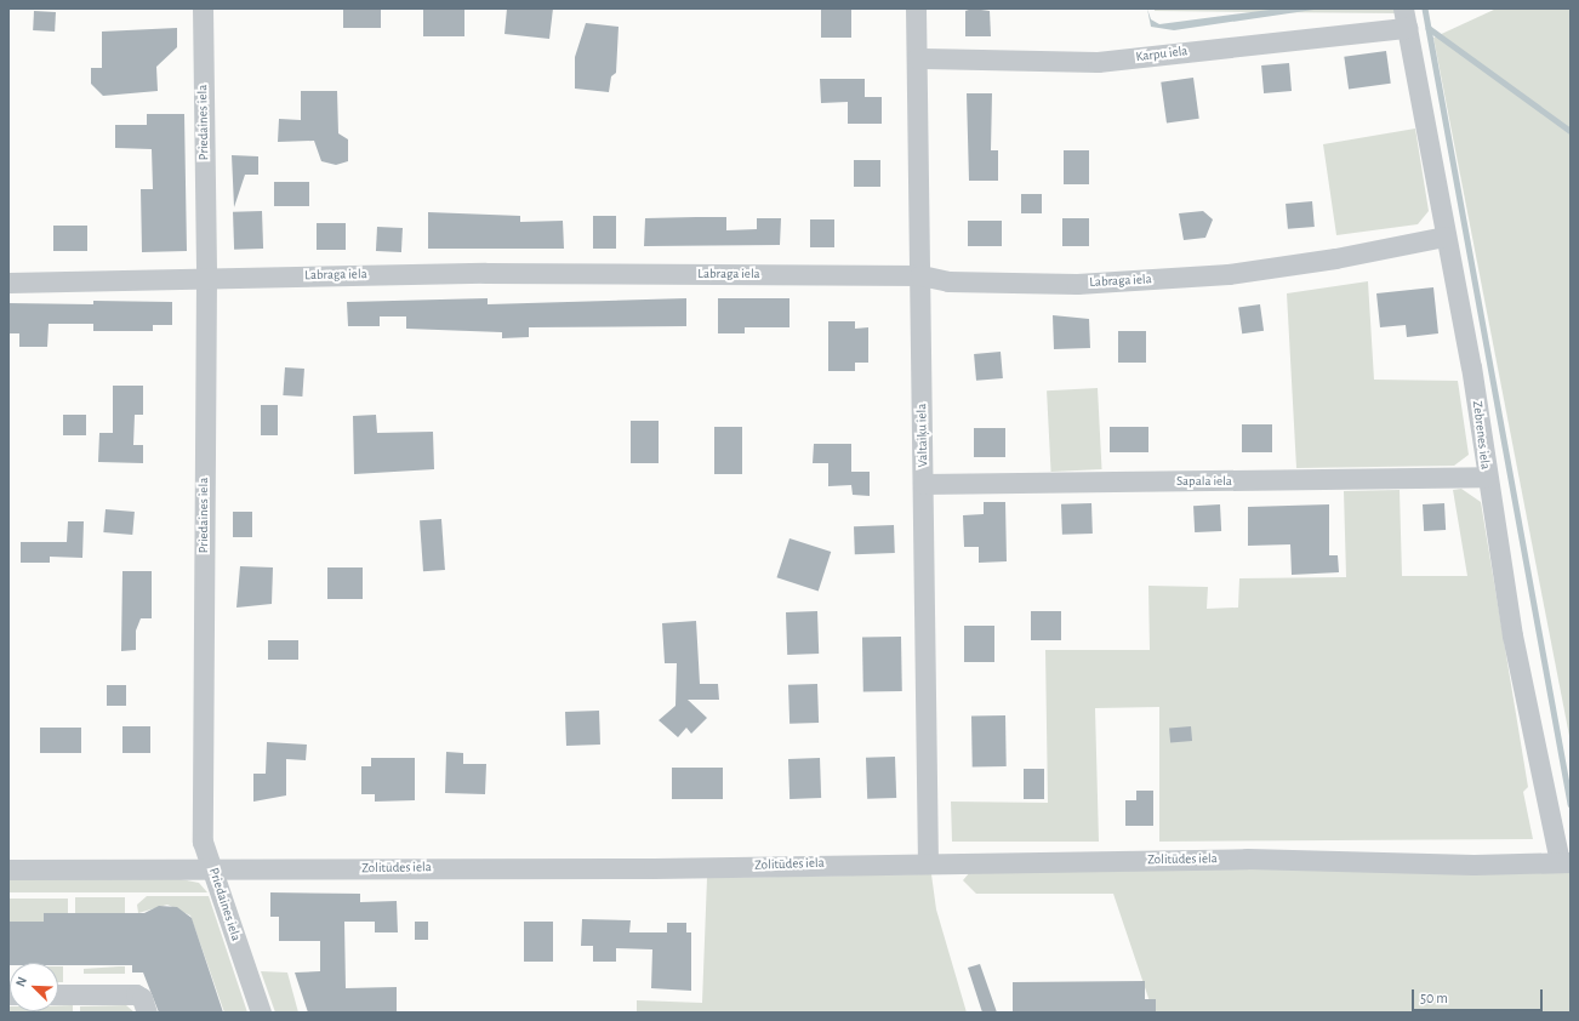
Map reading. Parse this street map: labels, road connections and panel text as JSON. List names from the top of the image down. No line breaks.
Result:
{"streets":{"street":["Karpu iela","Priedaines iela","Labraga iela","Valtaiķu iela","Zebrenes iela","Sapala iela","Zolitūdes iela"]},"crossings":[["Karpu iela","Valtaiķu iela"],["Karpu iela","Zebrenes iela"],["Priedaines iela","Labraga iela"],["Priedaines iela","Zolitūdes iela"],["Labraga iela","Valtaiķu iela"],["Labraga iela","Zebrenes iela"],["Valtaiķu iela","Sapala iela"],["Valtaiķu iela","Zolitūdes iela"],["Zebrenes iela","Sapala iela"],["Zebrenes iela","Zolitūdes iela"]],"scale_bar":"50 m","north":"top left"}
